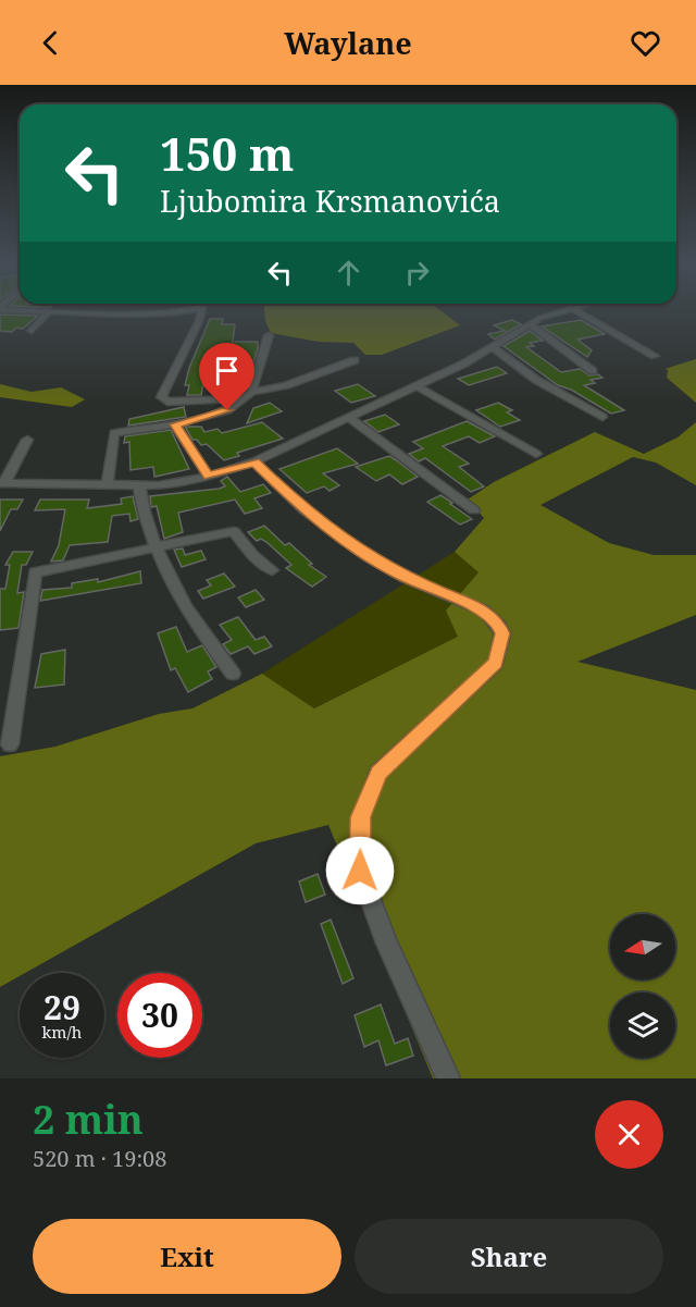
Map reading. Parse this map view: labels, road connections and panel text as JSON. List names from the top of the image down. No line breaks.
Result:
{"north":"left","page":{"header":"Waylane","turn":["150 m","Ljubomira Krsmanovića"],"speed":"29 km/h","limit":"30","heading":["2 min","520 m · 19:08"],"buttons":["Exit","Share"]}}
